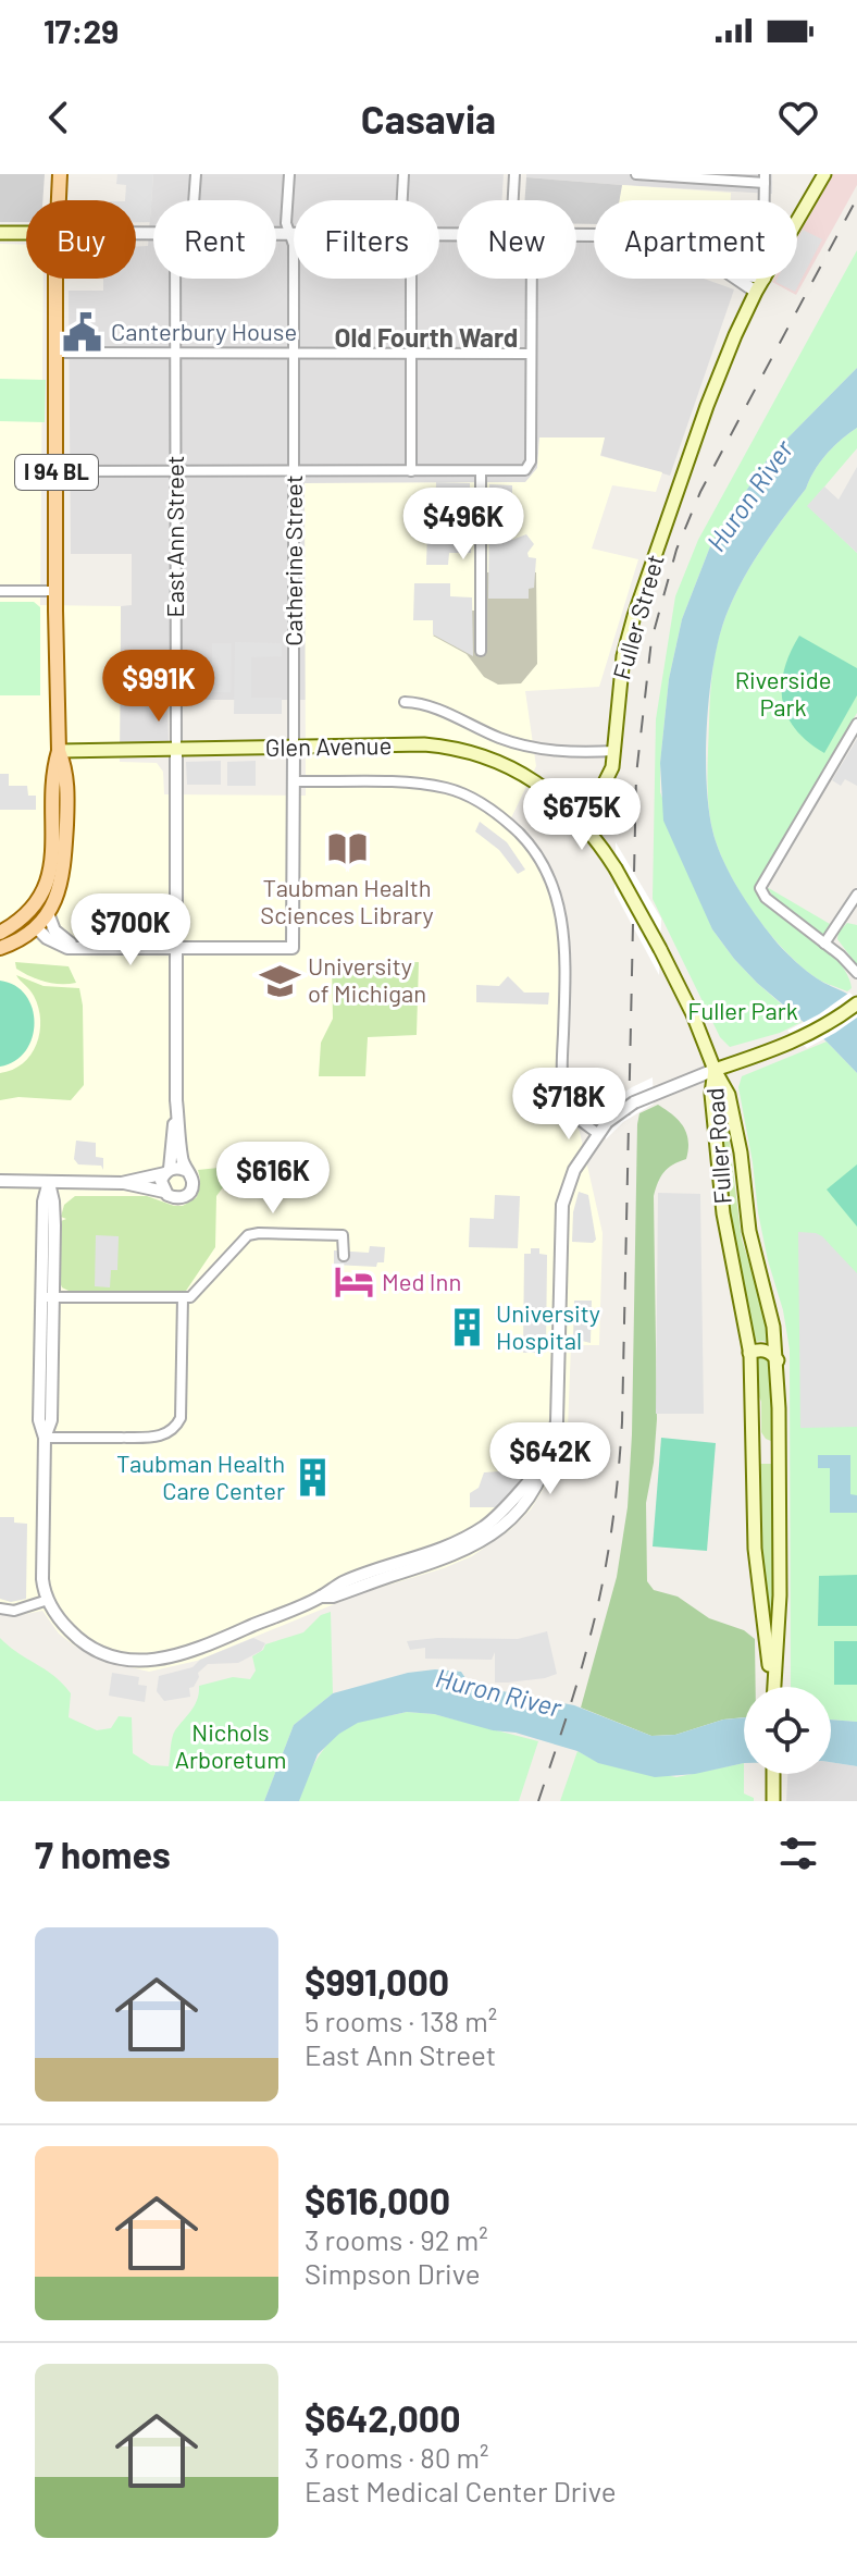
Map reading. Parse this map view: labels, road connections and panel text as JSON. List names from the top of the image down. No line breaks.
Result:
{"streets":{"main road":["I 94 BL","Fuller Street","Glen Avenue","Fuller Road"],"street":["East Ann Street","Catherine Street"]},"crossings":[["I 94 BL","Glen Avenue"],["East Ann Street","Catherine Street"],["East Ann Street","Glen Avenue"],["Catherine Street","Glen Avenue"],["Fuller Street","Glen Avenue"]],"districts":["Old Fourth Ward"],"water":["Huron River"],"parks":["Riverside Park","Fuller Park","Nichols Arboretum"],"places":{"public building":["Canterbury House"],"library":["Taubman Health Sciences Library"],"school or university":["University of Michigan"],"hotel":["Med Inn"],"building":["University Hospital","Taubman Health Care Center"]},"page":{"status":"17:29","header":"Casavia","chip":["Buy","Rent","Filters","New","Apartment"],"price":["$496K","$991K","$675K","$700K","$718K","$616K","$642K"],"heading":"7 homes","list":[{"name":"$991,000","note":"5 rooms · 138 m² · East Ann Street"},{"name":"$616,000","note":"3 rooms · 92 m² · Simpson Drive"},{"name":"$642,000","note":"3 rooms · 80 m² · East Medical Center Drive"}]}}
